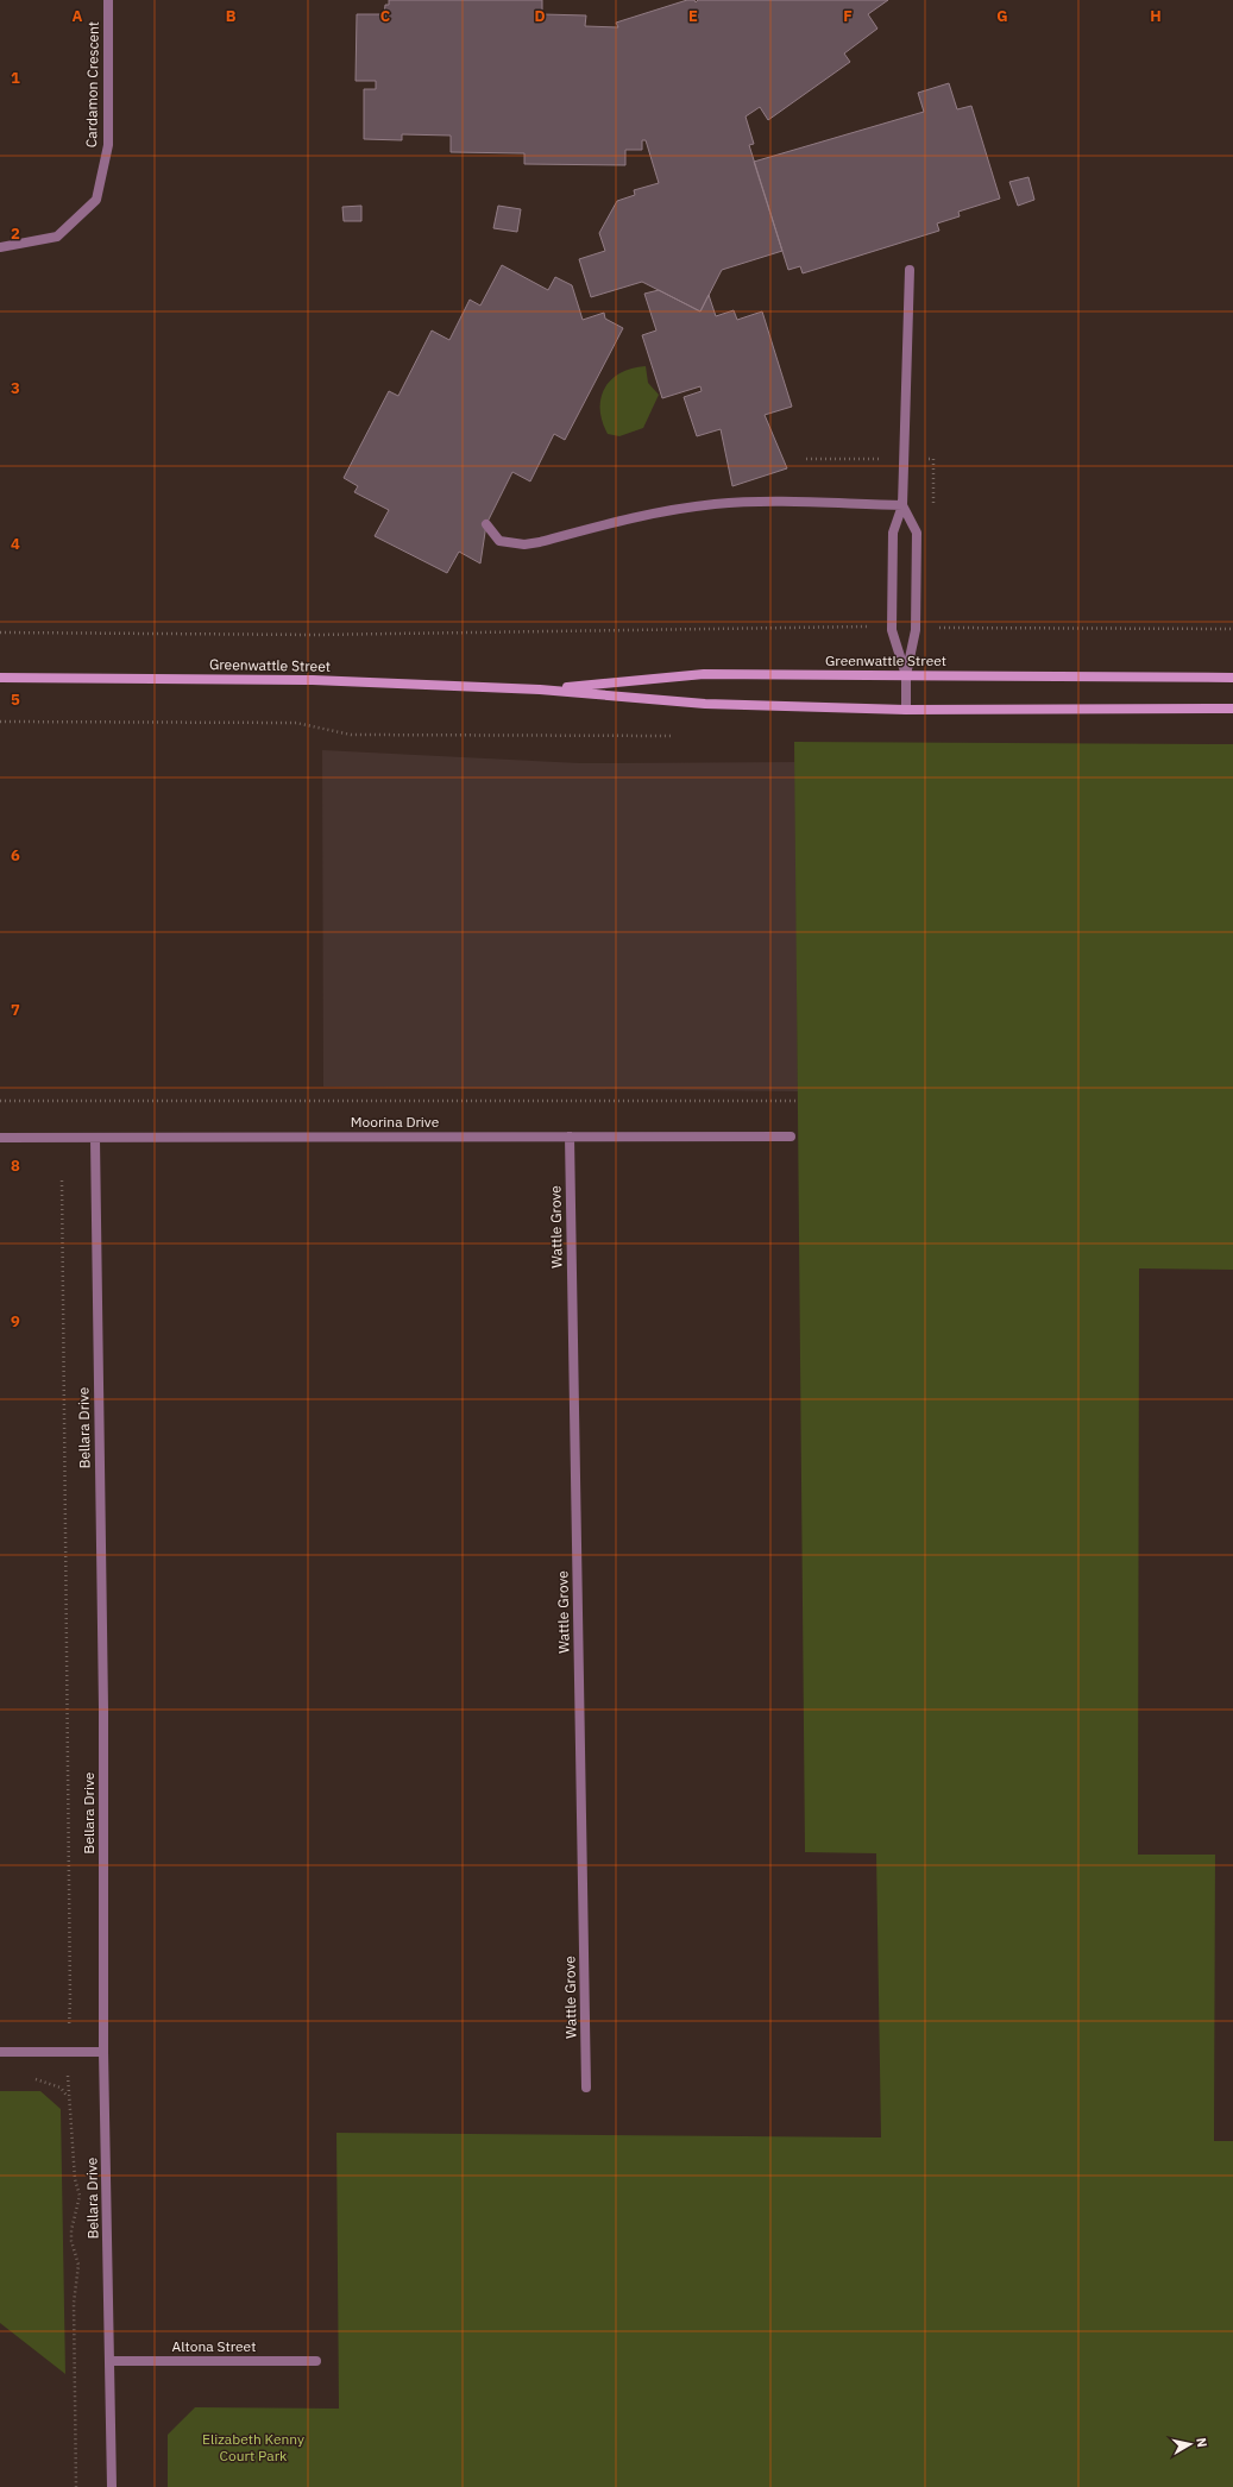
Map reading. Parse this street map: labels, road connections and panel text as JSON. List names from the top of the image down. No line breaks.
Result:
{"streets":{"street":["Cardamon Crescent","Greenwattle Street","Moorina Drive","Wattle Grove","Bellara Drive","Altona Street"]},"crossings":[["Moorina Drive","Wattle Grove"],["Moorina Drive","Bellara Drive"],["Bellara Drive","Altona Street"]],"parks":["Elizabeth Kenny Court Park"],"north":"right","grid":{"columns":["A","B","C","D","E","F","G","H"],"rows":["1","2","3","4","5","6","7","8","9"]}}
